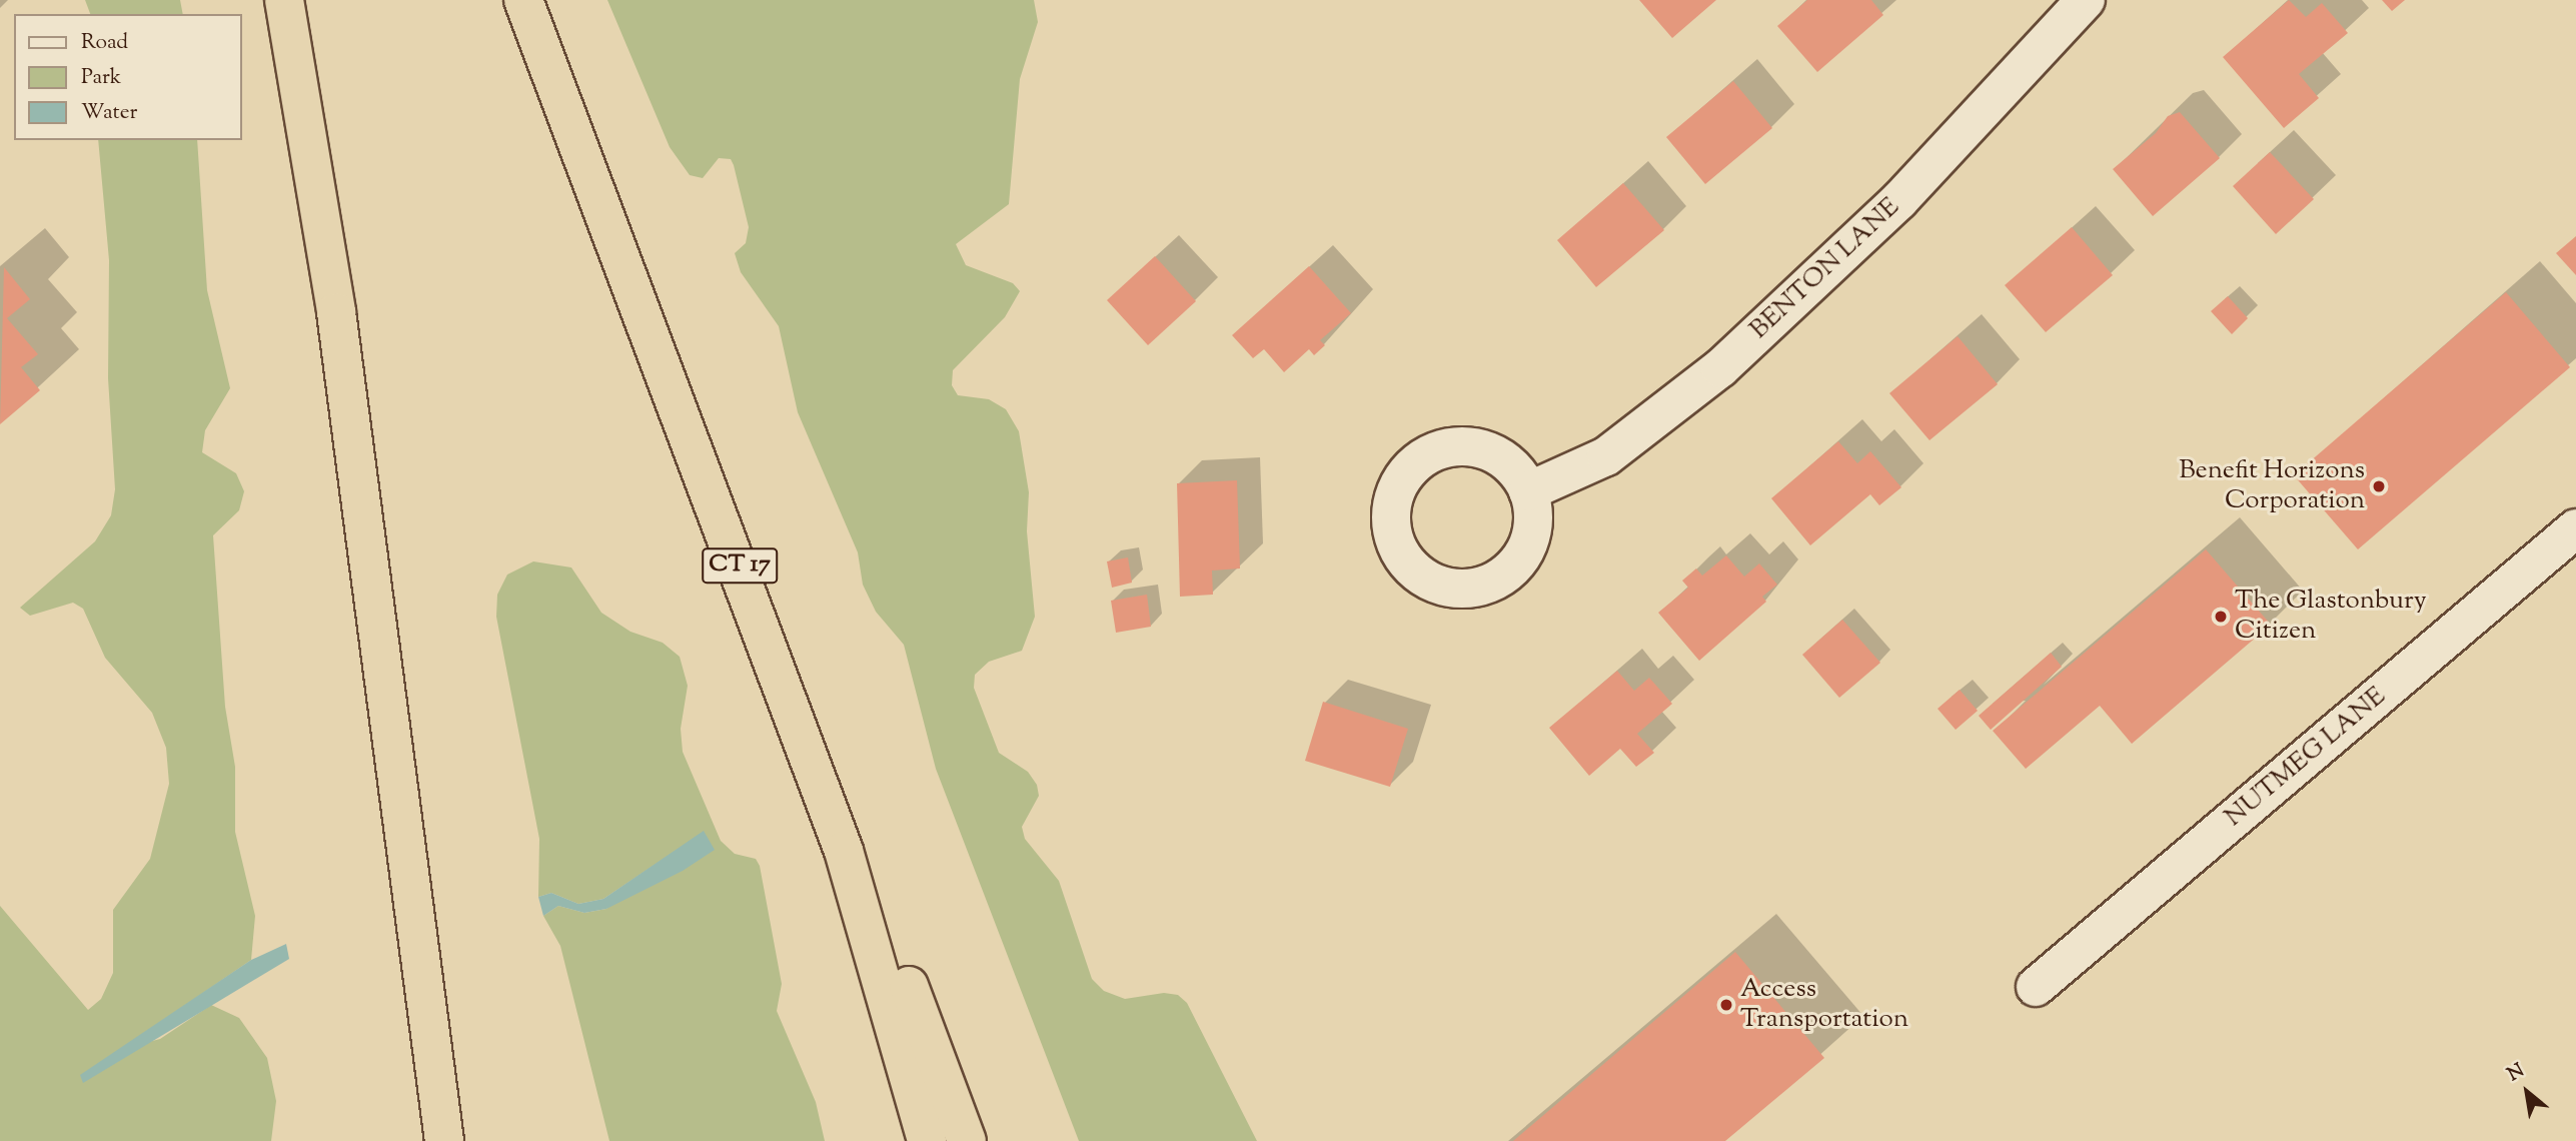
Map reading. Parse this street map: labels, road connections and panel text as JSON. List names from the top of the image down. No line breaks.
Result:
{"streets":{"highway":["CT 17"],"street":["BENTON LANE","NUTMEG LANE"]},"places":["Benefit Horizons Corporation","The Glastonbury Citizen","Access Transportation"],"legend":["Road","Park","Water"],"north":"top left"}
